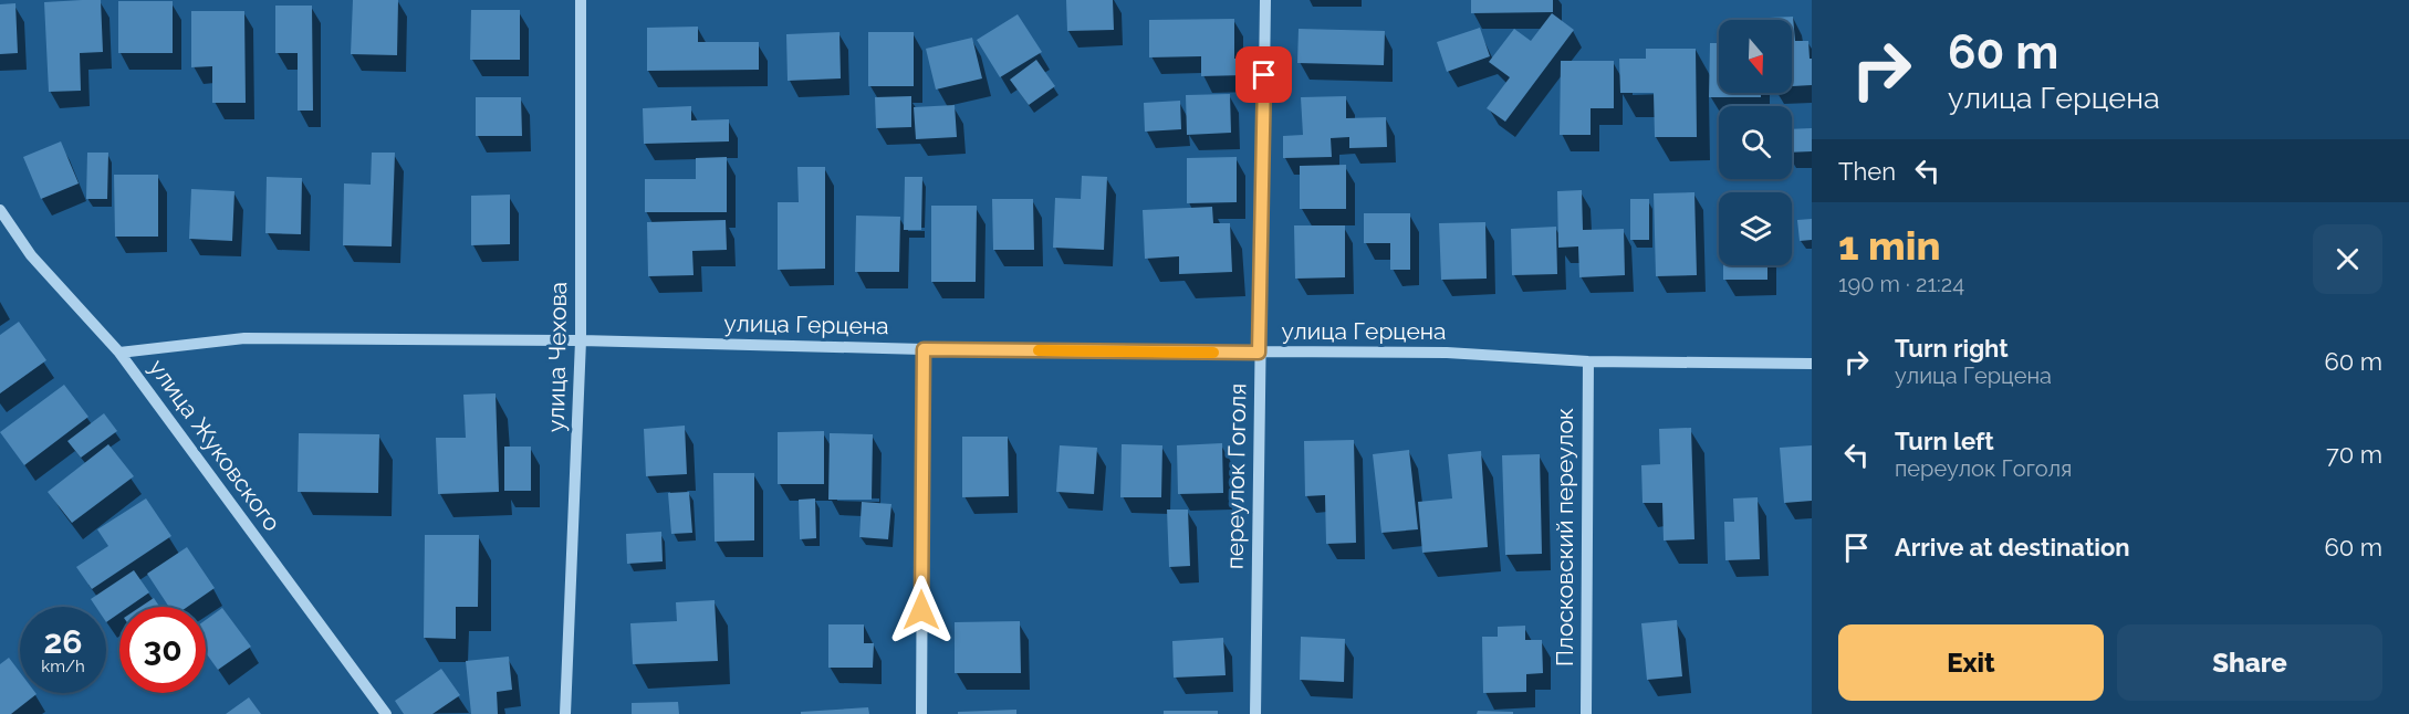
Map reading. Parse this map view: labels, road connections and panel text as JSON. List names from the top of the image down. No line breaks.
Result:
{"streets":{"street":["улица Герцена","улица Чехова","улица Жуковского","переулок Гоголя","Плосковский переулок"]},"crossings":[["улица Герцена","улица Чехова"],["улица Герцена","улица Жуковского"],["улица Герцена","переулок Гоголя"],["улица Герцена","Плосковский переулок"]],"north":"bottom","page":{"turn":["60 m","улица Герцена"],"then":"Then","heading":["1 min","190 m · 21:24"],"list":[{"name":"Turn right","note":"улица Герцена","value":"60 m"},{"name":"Turn left","note":"переулок Гоголя","value":"70 m"},{"name":"Arrive at destination","value":"60 m"}],"speed":"26 km/h","limit":"30","buttons":["Exit","Share"]}}
